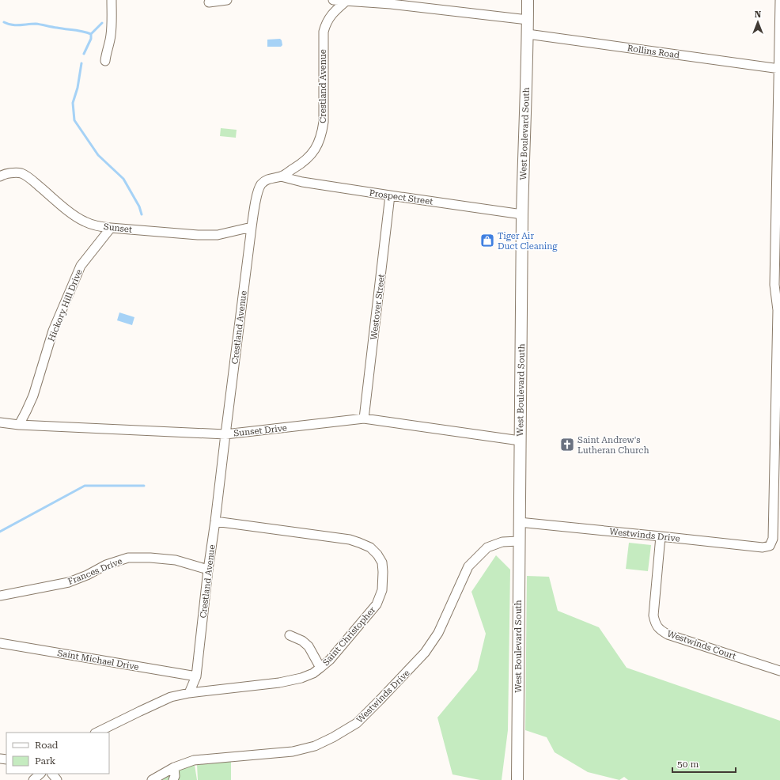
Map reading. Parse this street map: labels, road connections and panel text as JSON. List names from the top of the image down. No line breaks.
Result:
{"streets":{"main road":["West Boulevard South"],"street":["Rollins Road","Crestland Avenue","Prospect Street","Sunset","Hickory Hill Drive","Westover Street","Sunset Drive","Westwinds Drive","Frances Drive","Saint Christopher","Westwinds Court","Saint Michael Drive"]},"crossings":[["Rollins Road","West Boulevard South"],["Crestland Avenue","Prospect Street"],["Crestland Avenue","Sunset"],["Crestland Avenue","Sunset Drive"],["Crestland Avenue","Frances Drive"],["Crestland Avenue","Saint Christopher"],["Crestland Avenue","Saint Michael Drive"],["West Boulevard South","Prospect Street"],["West Boulevard South","Sunset Drive"],["West Boulevard South","Westwinds Drive"],["Prospect Street","Westover Street"],["Sunset","Hickory Hill Drive"],["Hickory Hill Drive","Sunset Drive"],["Westover Street","Sunset Drive"],["Westwinds Drive","Westwinds Court"]],"places":{"shop":["Tiger Air Duct Cleaning"],"church":["Saint Andrew's Lutheran Church"]},"legend":["Road","Park"],"scale_bar":"50 m","north":"top"}
